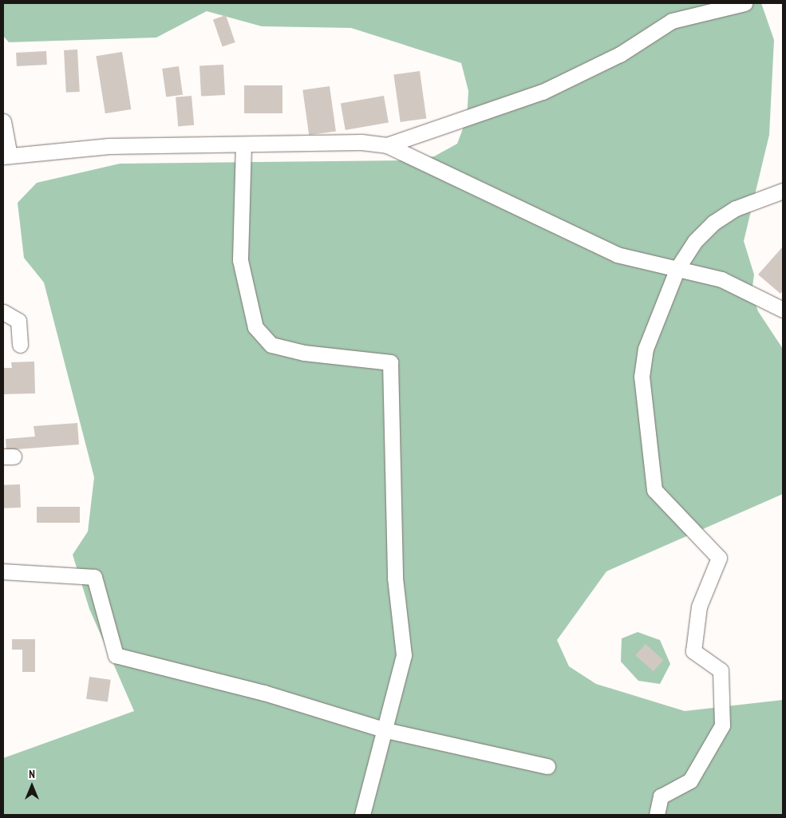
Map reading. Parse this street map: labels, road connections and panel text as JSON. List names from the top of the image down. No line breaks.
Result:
{"north":"top"}
